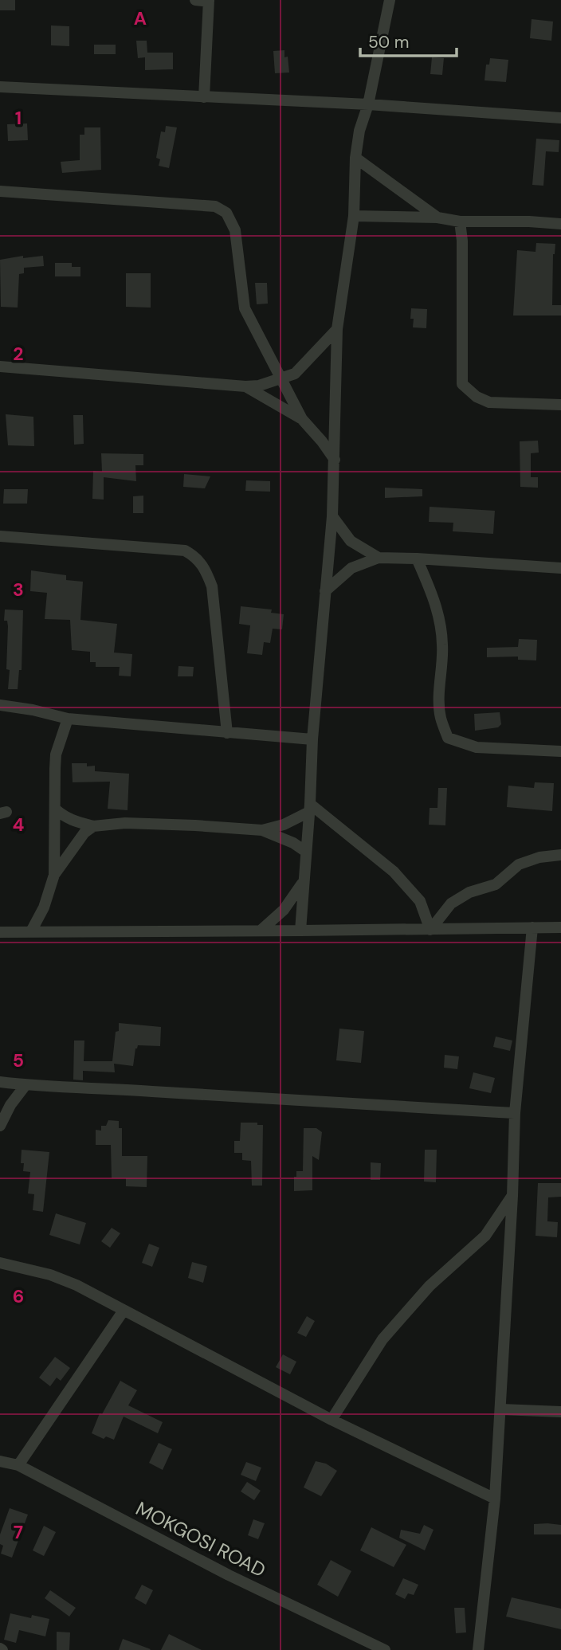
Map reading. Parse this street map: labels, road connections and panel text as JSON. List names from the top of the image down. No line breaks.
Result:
{"streets":{"street":["MOKGOSI ROAD"]},"scale_bar":"50 m","grid":{"columns":["A"],"rows":["1","2","3","4","5","6","7"]}}
